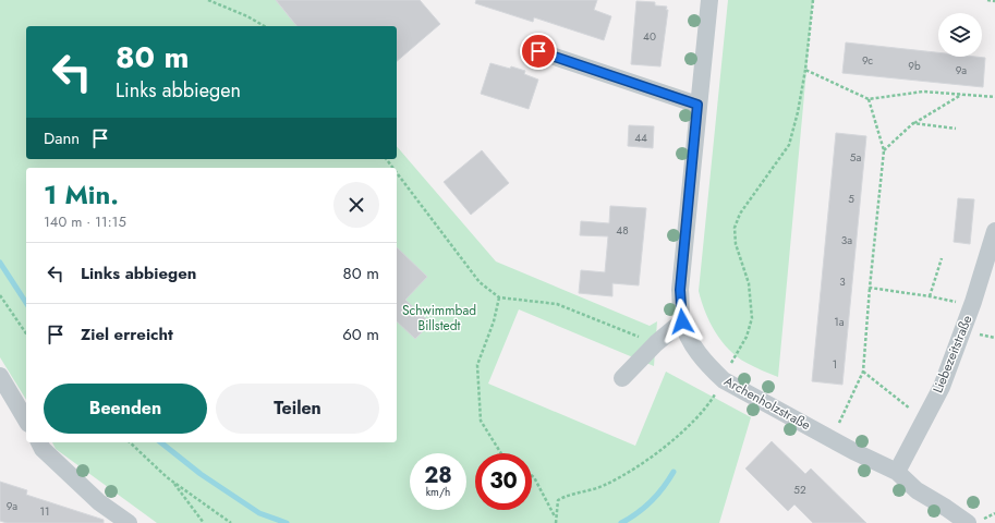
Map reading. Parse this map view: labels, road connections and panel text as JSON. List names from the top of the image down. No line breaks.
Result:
{"streets":{"street":["Liebezeitstraße","Archenholzstraße"]},"crossings":[["Liebezeitstraße","Archenholzstraße"]],"parks":["Schwimmbad Billstedt"],"house_numbers":["40","9c","9b","9a","44","5a","5","48","3a","3","1a","1","52","9a","11"],"page":{"turn":["80 m","Links abbiegen"],"then":"Dann","heading":["1 Min.","140 m · 11:15"],"list":[{"name":"Links abbiegen","value":"80 m"},{"name":"Ziel erreicht","value":"60 m"}],"buttons":["Beenden","Teilen"],"speed":"28 km/h","limit":"30"}}
